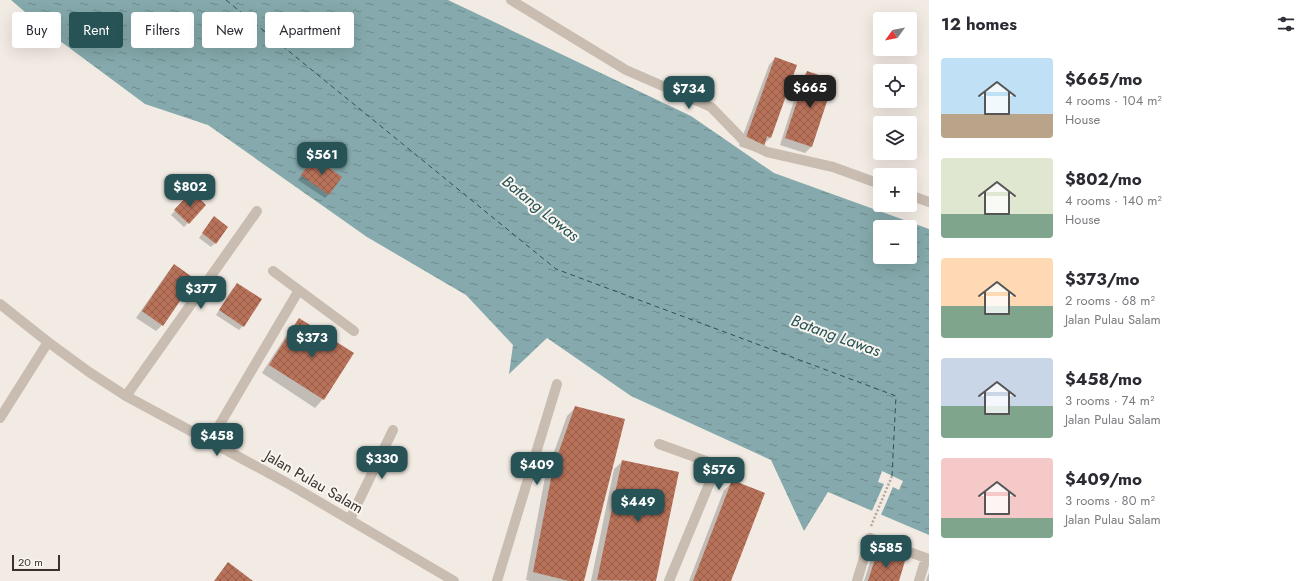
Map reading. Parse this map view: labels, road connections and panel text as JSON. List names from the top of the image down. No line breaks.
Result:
{"streets":{"street":["Jalan Pulau Salam"]},"water":["Batang Lawas"],"scale_bar":"20 m","north":"bottom left","page":{"heading":"12 homes","map_buttons":["+","−"],"chip":["Buy","Rent","Filters","New","Apartment"],"list":[{"name":"$665/mo","note":"4 rooms · 104 m² · House"},{"name":"$802/mo","note":"4 rooms · 140 m² · House"},{"name":"$373/mo","note":"2 rooms · 68 m² · Jalan Pulau Salam"},{"name":"$458/mo","note":"3 rooms · 74 m² · Jalan Pulau Salam"},{"name":"$409/mo","note":"3 rooms · 80 m² · Jalan Pulau Salam"}],"price":["$665","$734","$561","$802","$377","$373","$458","$330","$409","$576","$449","$585"],"scale":"20 m"}}
